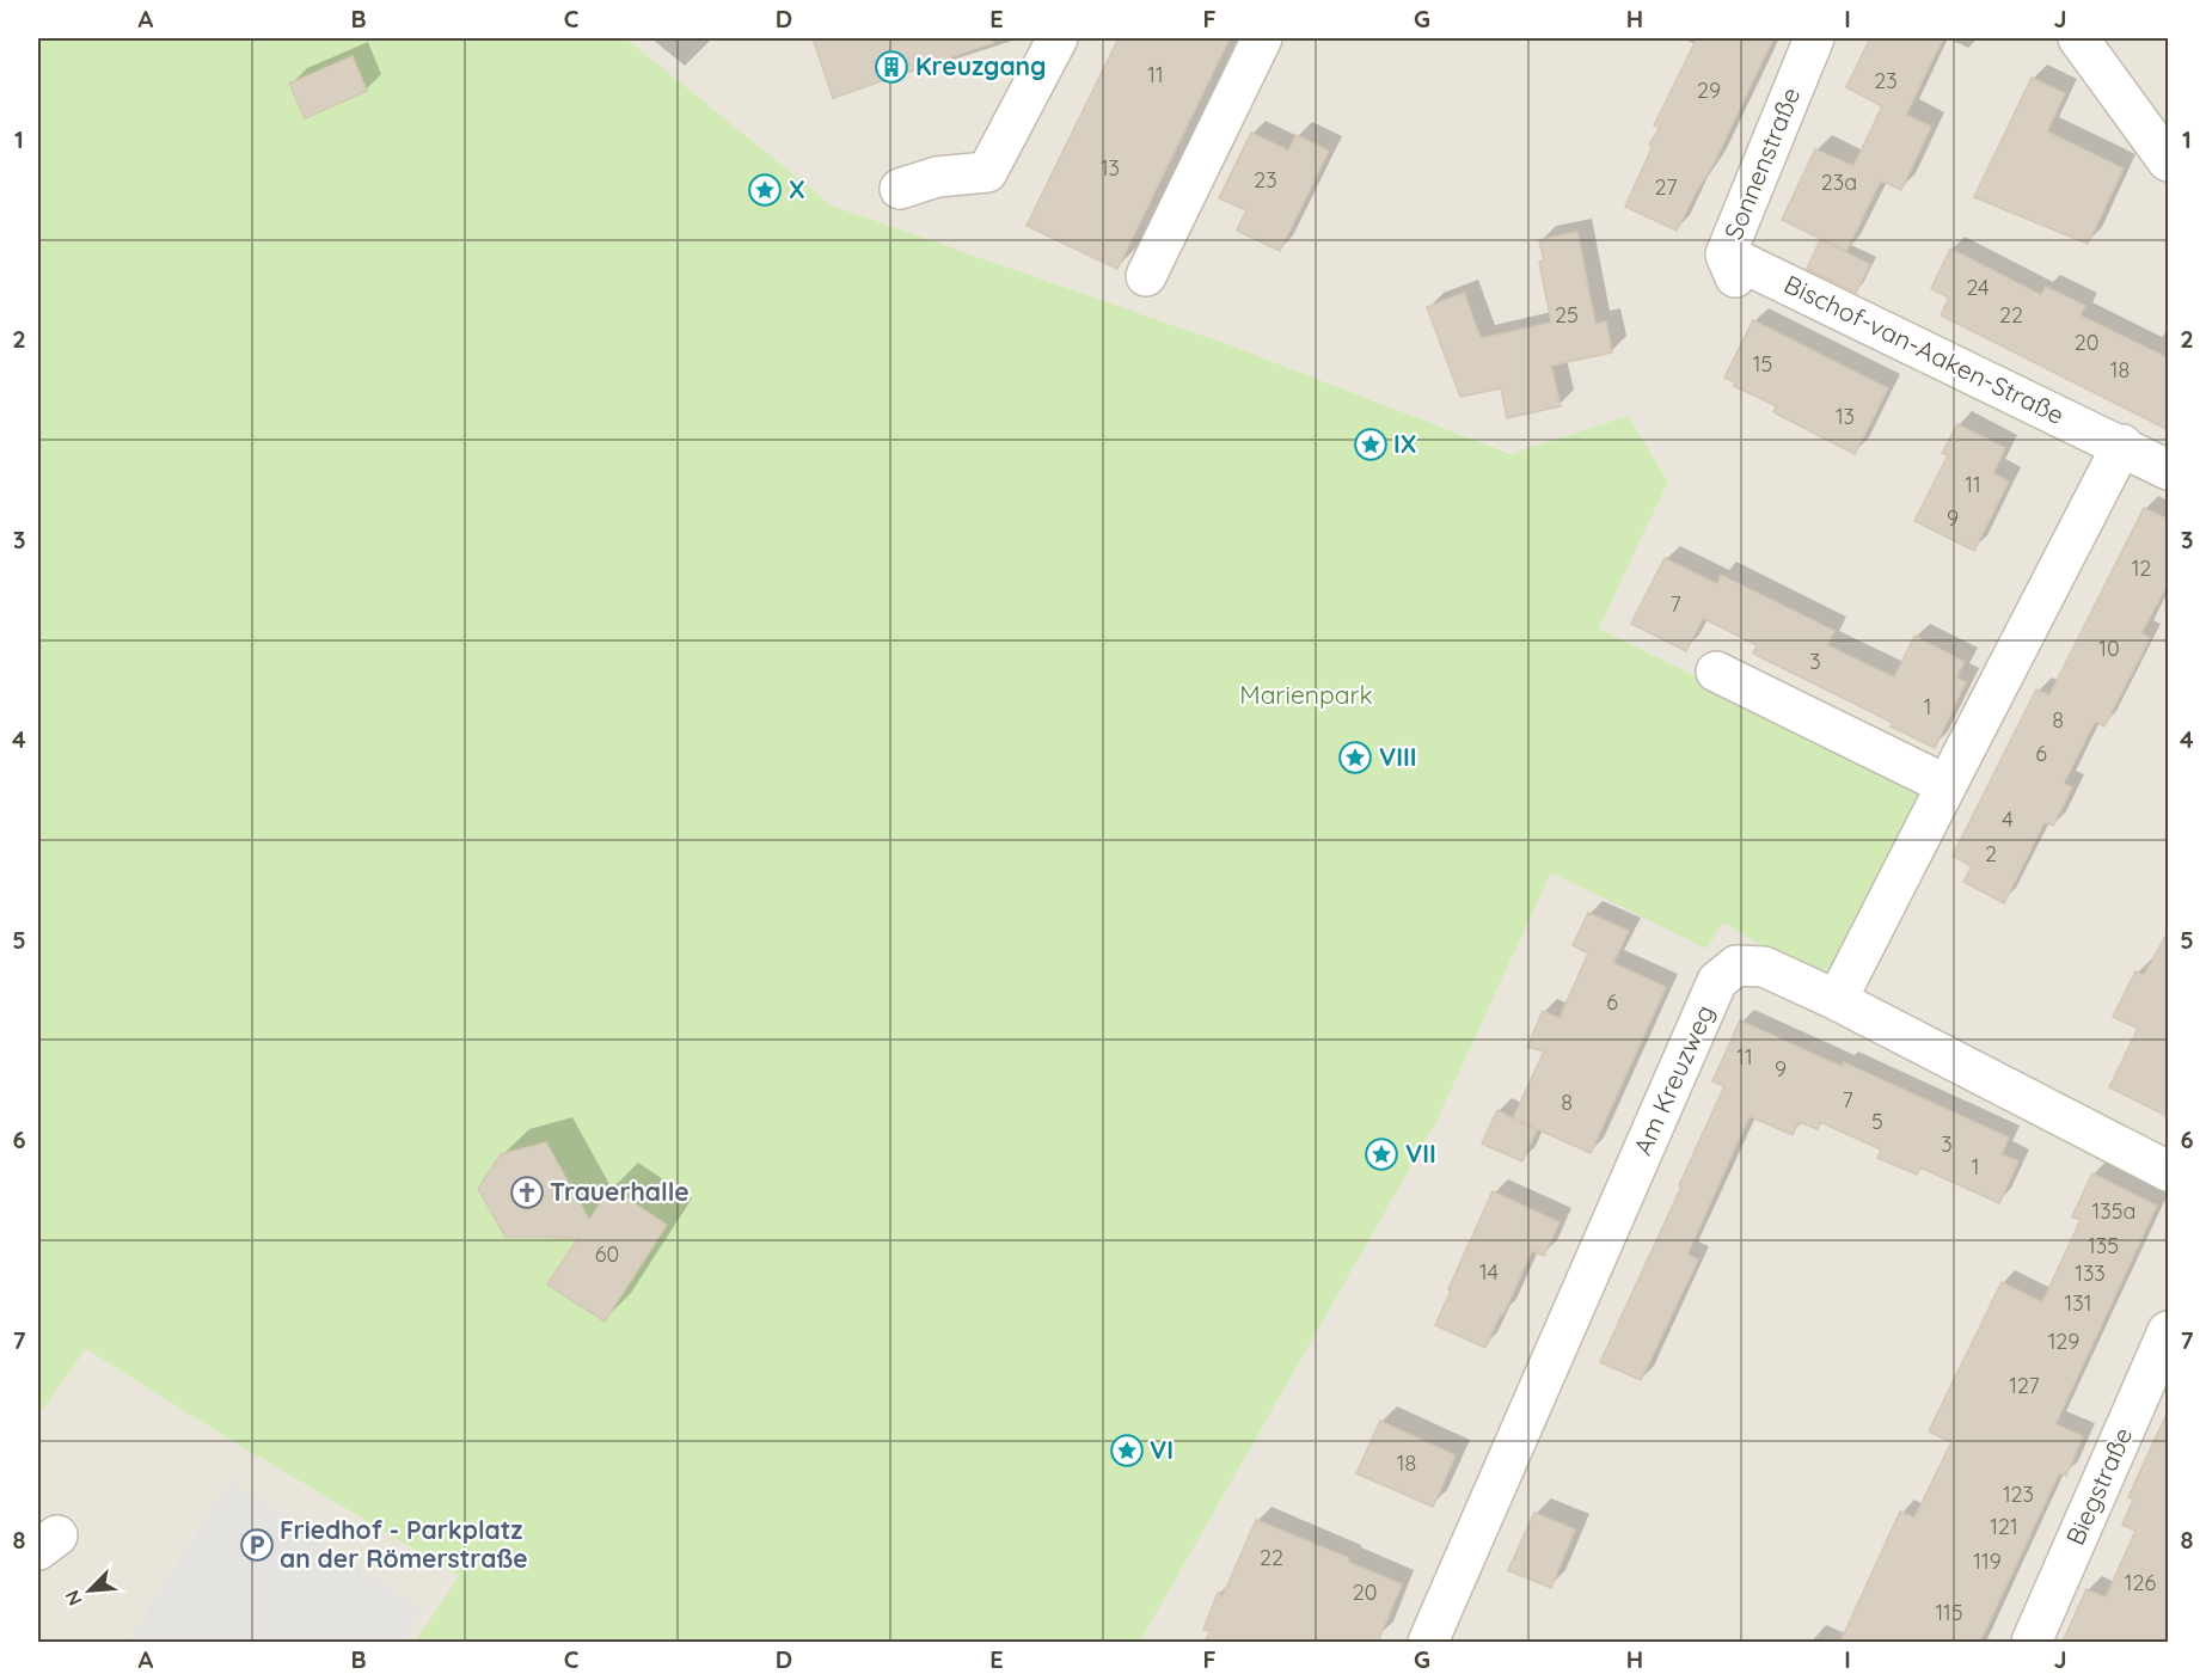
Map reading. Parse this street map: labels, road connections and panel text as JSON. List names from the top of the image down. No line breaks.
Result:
{"streets":{"street":["Sonnenstraße","Bischof-van-Aaken-Straße","Am Kreuzweg","Biegstraße"]},"crossings":[["Sonnenstraße","Bischof-van-Aaken-Straße"]],"parks":["Marienpark"],"places":{"building":["Kreuzgang"],"place":["X","IX","VIII","VII","VI"],"church":["Trauerhalle"],"parking":["Friedhof - Parkplatz an der Römerstraße"]},"house_numbers":["11","23","29","13","23","23a","27","24","25","22","20","15","18","13","11","9","12","7","10","3","1","8","6","4","2","6","11","9","7","8","5","3","1","135a","135","60","14","133","131","129","127","18","123","121","22","119","126","20","115"],"north":"bottom left","grid":{"columns":["A","B","C","D","E","F","G","H","I","J"],"rows":["1","2","3","4","5","6","7","8"]}}
